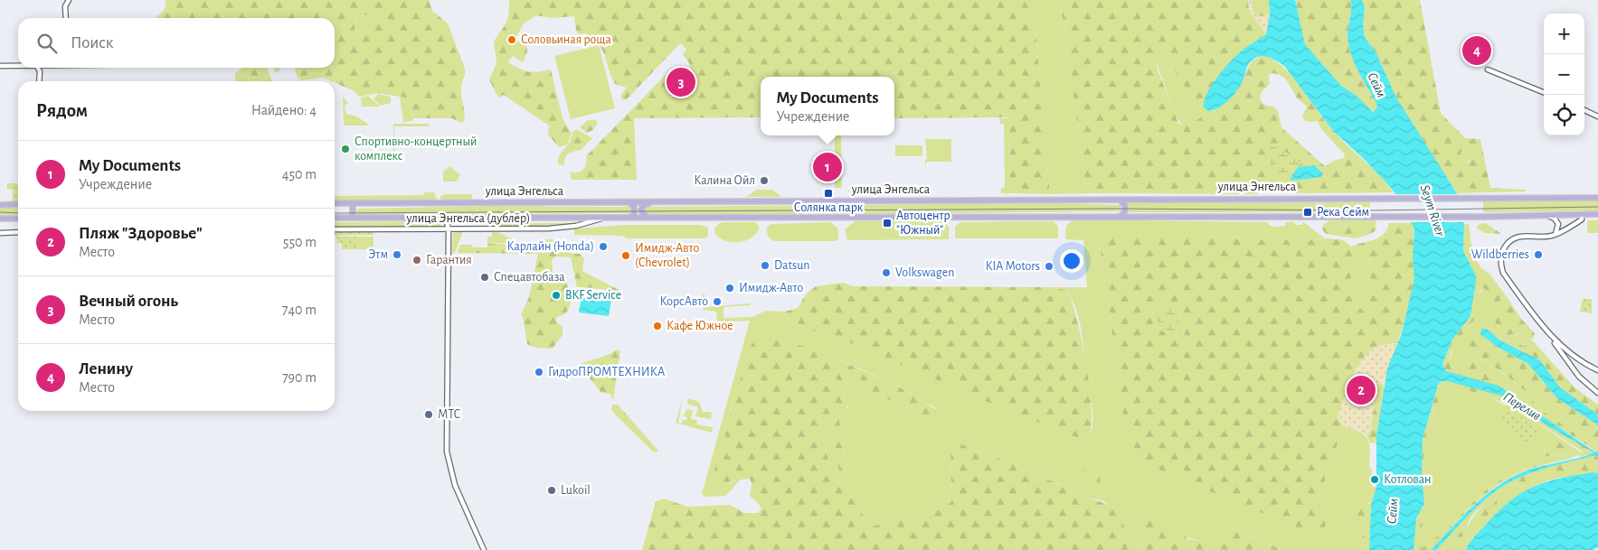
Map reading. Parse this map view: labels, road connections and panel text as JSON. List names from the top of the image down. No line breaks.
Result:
{"streets":{"main road":["улица Энгельса"],"street":["улица Энгельса (дублёр)"]},"crossings":[["улица Энгельса","улица Энгельса (дублёр)"]],"water":["Сейм","Seym River","Перелив"],"places":{"other":["Соловьиная роща","Спортивно-концертный комплекс","Калина Ойл","Карлайн (Honda)","Этм","Wildberries","Имидж-Авто (Chevrolet)","Гарантия","Datsun","KIA Motors","Volkswagen","Спецавтобаза","Имидж-Авто","BKF Service","КорсАвто","Кафе Южное","ГидроПРОМТЕХНИКА","МТС","Котлован","Lukoil"],"transit":["Солянка парк","Река Сейм","Автоцентр \"Южный\""]},"page":{"map_buttons":["+","−"],"search":"Поиск","pins":["4","3","1","2"],"popup":["My Documents","Учреждение"],"heading":["Рядом","Найдено: 4"],"list":[{"mark":"1","name":"My Documents","note":"Учреждение","value":"450 m"},{"mark":"2","name":"Пляж \"Здоровье\"","note":"Место","value":"550 m"},{"mark":"3","name":"Вечный огонь","note":"Место","value":"740 m"},{"mark":"4","name":"Ленину","note":"Место","value":"790 m"}]}}
